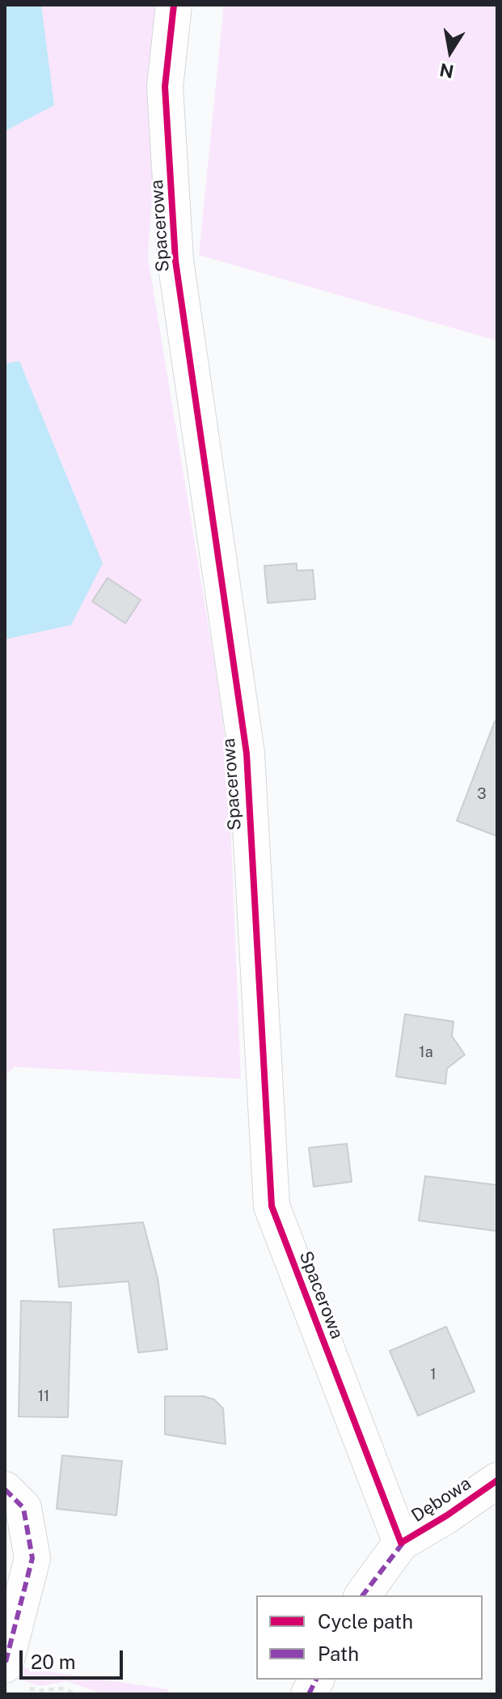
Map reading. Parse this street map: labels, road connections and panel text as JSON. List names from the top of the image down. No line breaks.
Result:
{"streets":{"street":["Spacerowa","Dębowa"]},"crossings":[["Spacerowa","Dębowa"]],"house_numbers":["3","1a","1","11"],"legend":["Cycle path","Path"],"scale_bar":"20 m","north":"bottom"}
